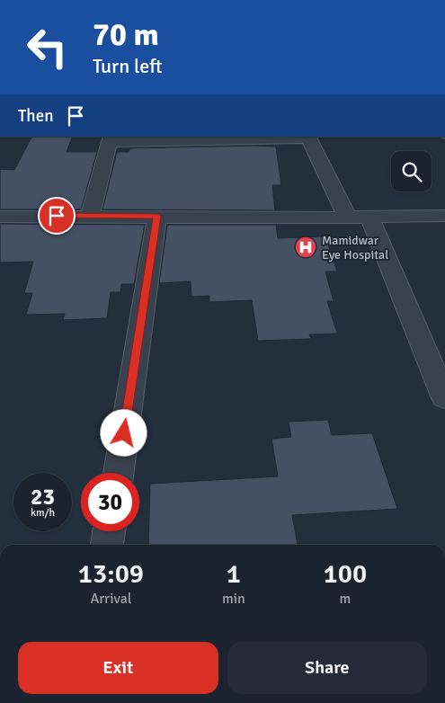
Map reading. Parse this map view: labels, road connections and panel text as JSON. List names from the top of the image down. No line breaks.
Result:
{"places":{"hospital":["Mamidwar Eye Hospital"]},"page":{"turn":["70 m","Turn left"],"then":"Then","speed":"23 km/h","limit":"30","eta":["13:09","Arrival","1","min","100","m"],"buttons":["Exit","Share"]}}
